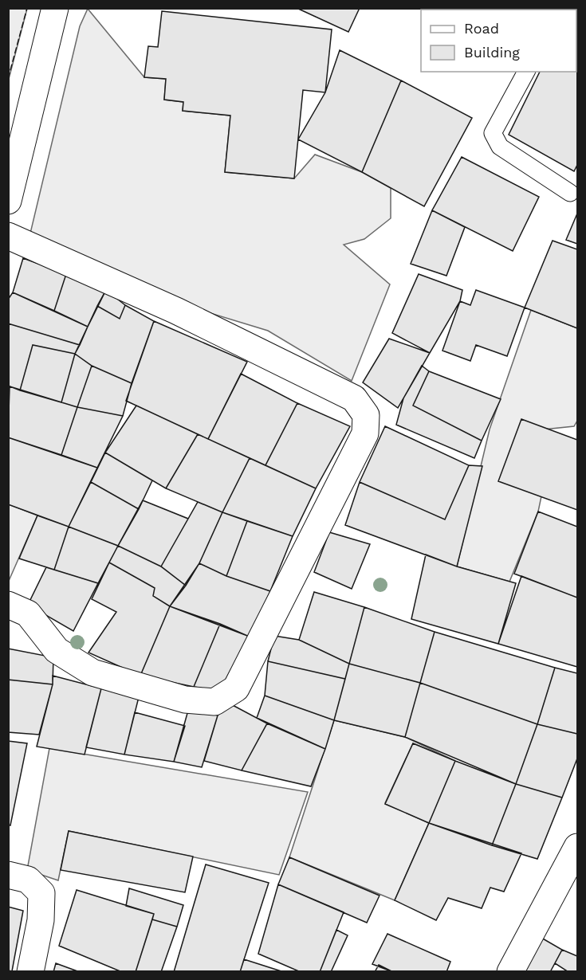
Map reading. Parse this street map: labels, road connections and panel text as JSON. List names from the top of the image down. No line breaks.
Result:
{"legend":["Road","Building"]}
